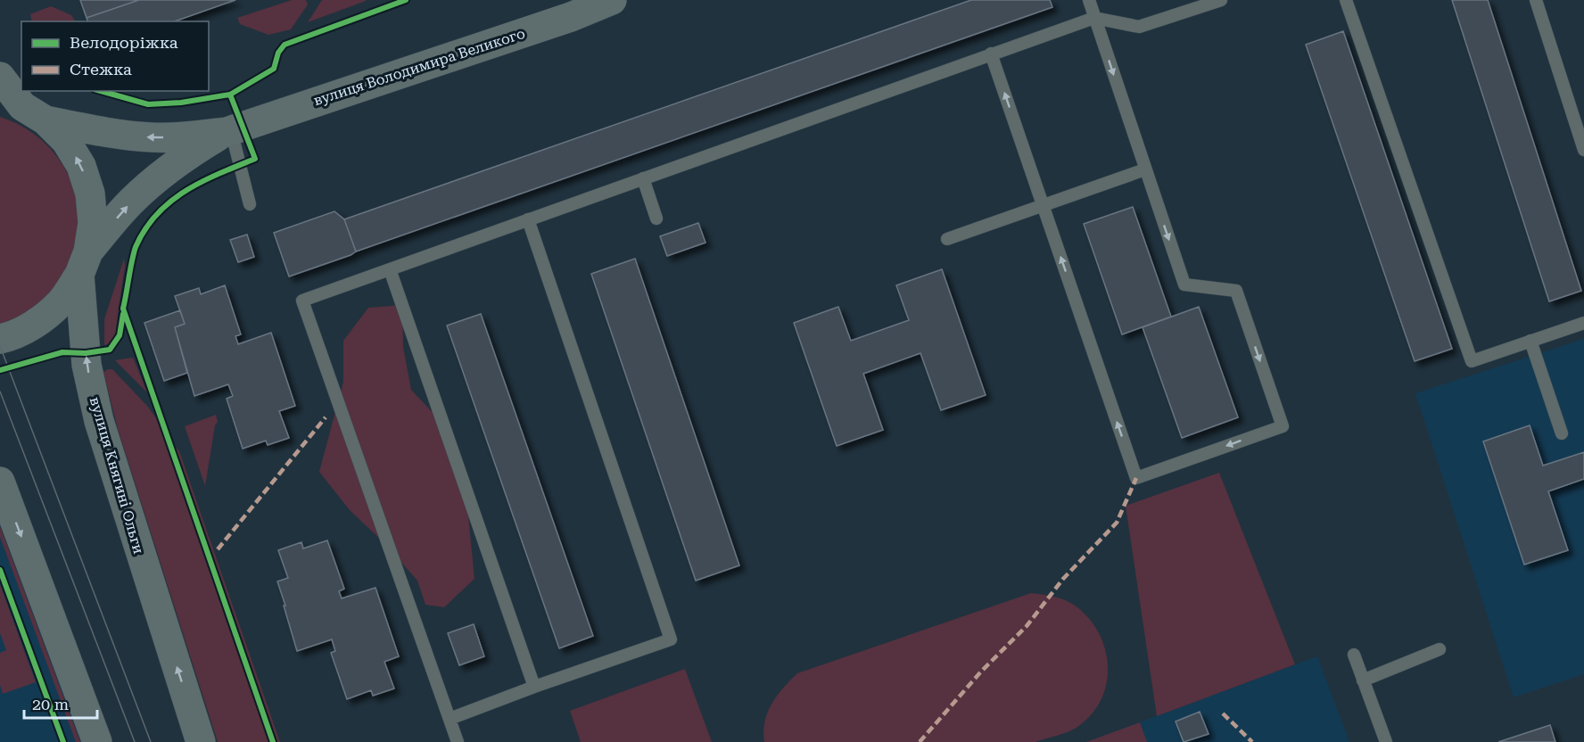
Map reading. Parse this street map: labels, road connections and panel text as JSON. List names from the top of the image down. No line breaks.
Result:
{"streets":{"main road":["вулиця Володимира Великого","вулиця Княгині Ольги"]},"crossings":[["вулиця Володимира Великого","вулиця Княгині Ольги"]],"legend":["Велодоріжка","Стежка"],"scale_bar":"20 m"}
